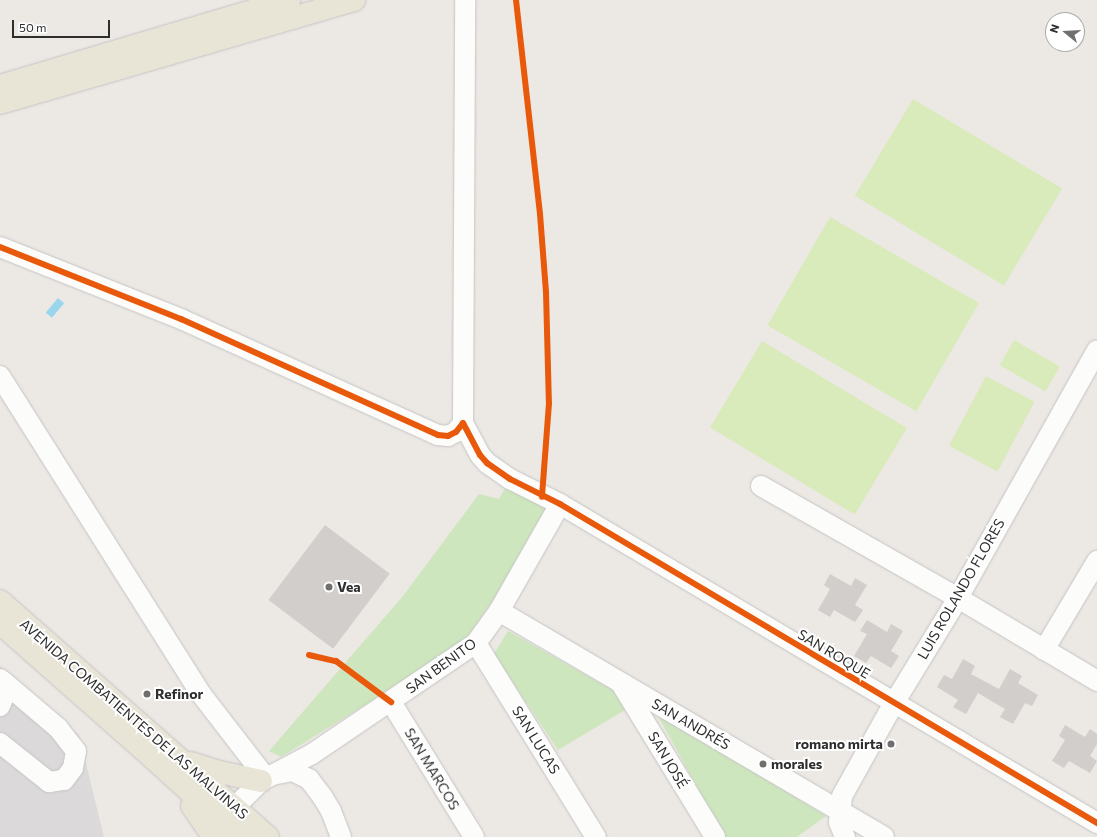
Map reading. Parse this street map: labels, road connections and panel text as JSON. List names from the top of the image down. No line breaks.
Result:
{"streets":{"main road":["AVENIDA COMBATIENTES DE LAS MALVINAS"],"street":["LUIS ROLANDO FLORES","SAN ROQUE","SAN BENITO","SAN ANDRÉS","SAN LUCAS","SAN JOSÉ","SAN MARCOS"]},"crossings":[["LUIS ROLANDO FLORES","SAN ROQUE"],["LUIS ROLANDO FLORES","SAN ANDRÉS"],["SAN ROQUE","SAN BENITO"],["SAN BENITO","SAN ANDRÉS"],["SAN BENITO","SAN LUCAS"],["SAN BENITO","SAN MARCOS"],["SAN ANDRÉS","SAN JOSÉ"]],"places":["Vea","Refinor","romano mirta","morales"],"scale_bar":"50 m","north":"left"}
